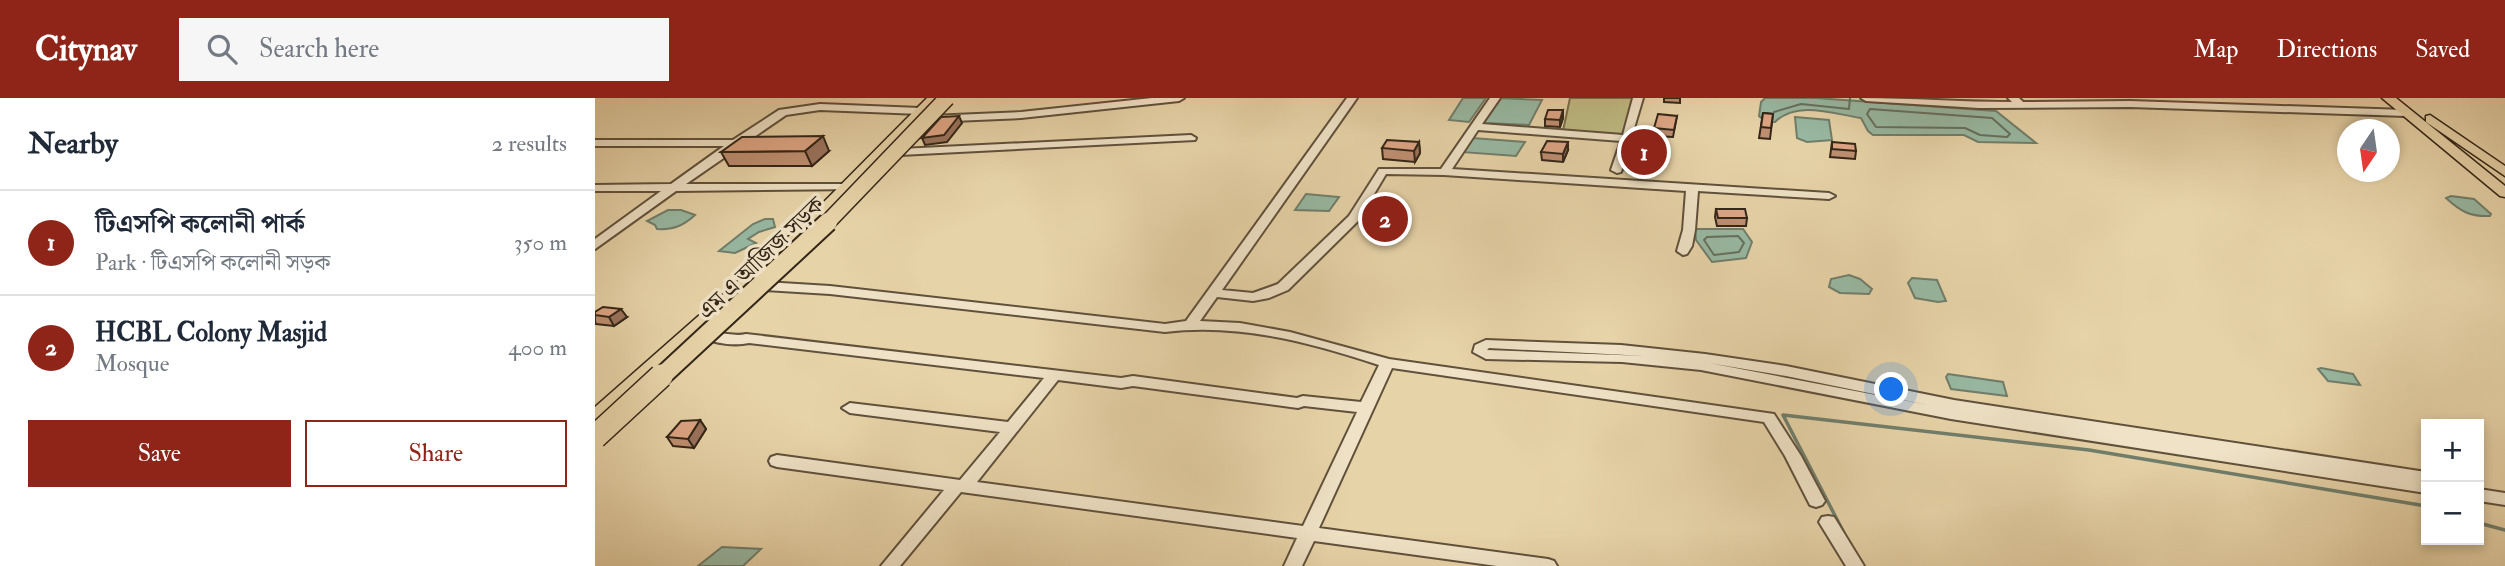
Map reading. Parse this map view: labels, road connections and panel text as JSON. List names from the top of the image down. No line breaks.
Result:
{"streets":{"main road":["এম এ আজিজ সড়ক"]},"north":"bottom","page":{"header":"Citynav","search":"Search here","nav":["Map","Directions","Saved"],"heading":["Nearby","2 results"],"pins":["1","2"],"list":[{"mark":"1","name":"টিএসপি কলোনী পার্ক","note":"Park · টিএসপি কলোনী সড়ক","value":"350 m"},{"mark":"2","name":"HCBL Colony Masjid","note":"Mosque","value":"400 m"}],"buttons":["Save","Share"],"map_buttons":["+","−"]}}
